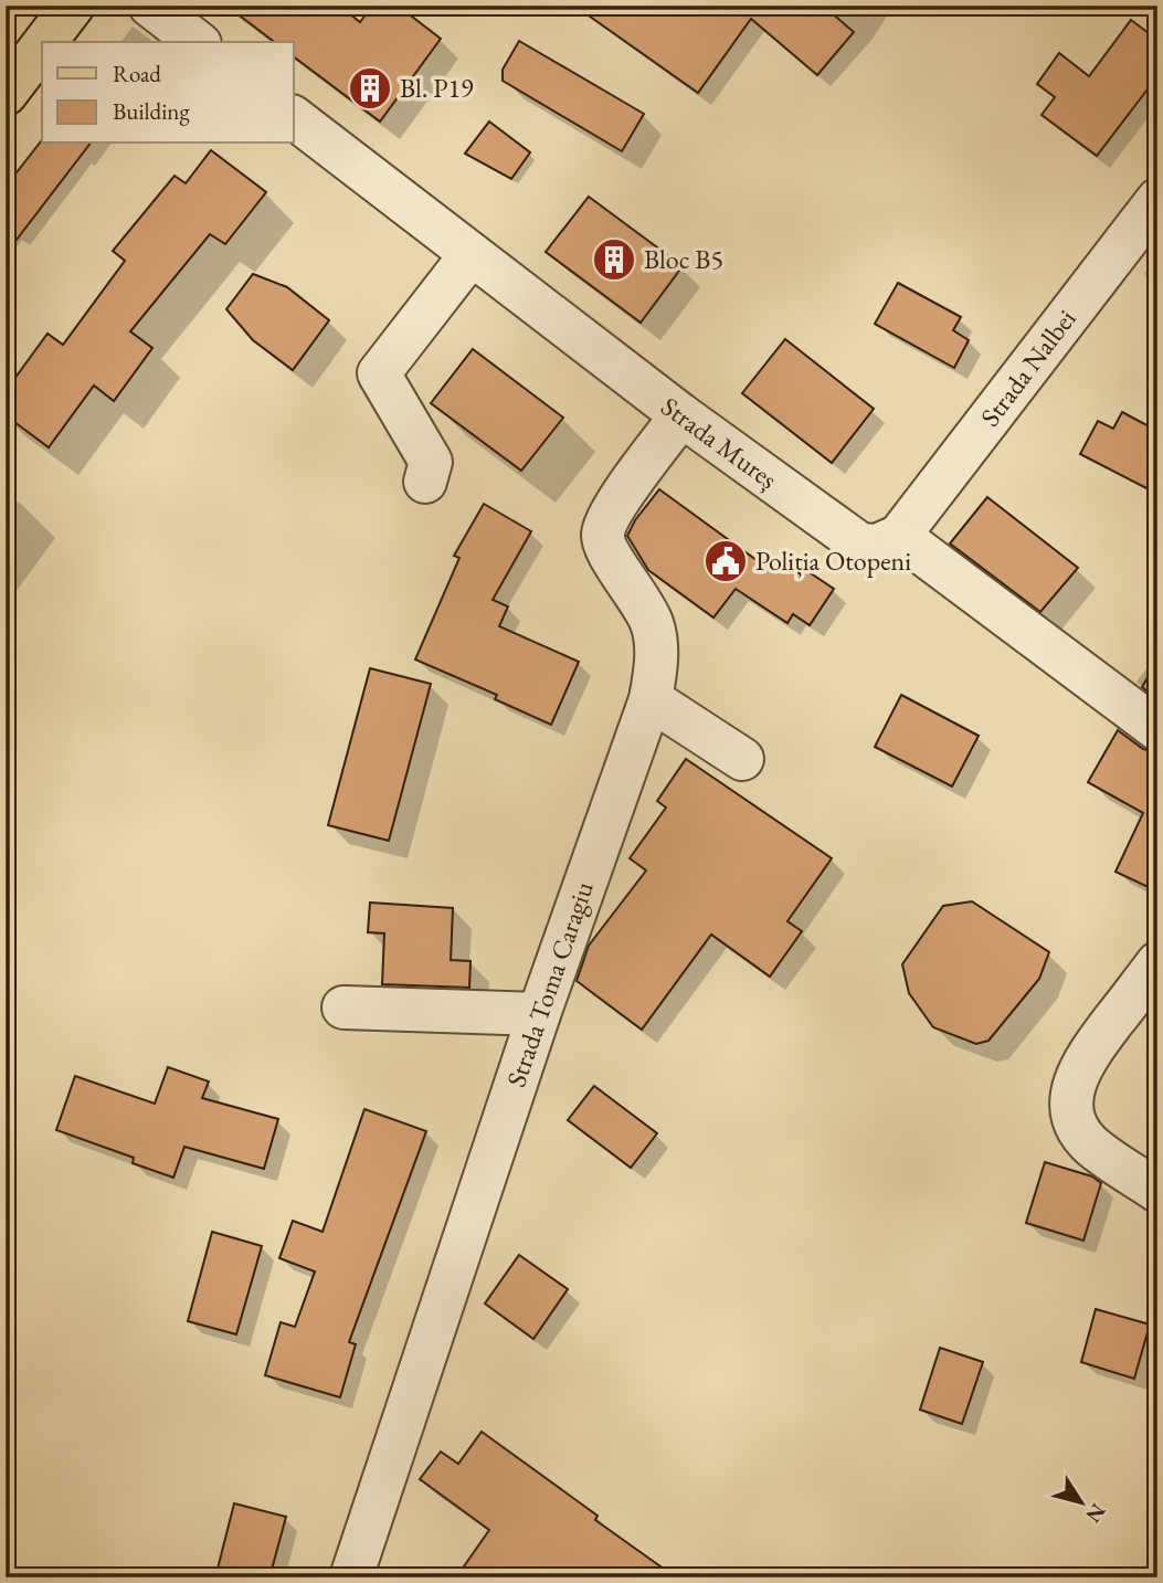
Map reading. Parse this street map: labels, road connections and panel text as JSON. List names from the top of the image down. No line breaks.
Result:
{"streets":{"street":["Strada Nalbei","Strada Mureș","Strada Toma Caragiu"]},"crossings":[["Strada Nalbei","Strada Mureș"],["Strada Mureș","Strada Toma Caragiu"]],"places":{"building":["Bl. P19","Bloc B5"],"public building":["Poliția Otopeni"]},"legend":["Road","Building"],"north":"bottom right"}
